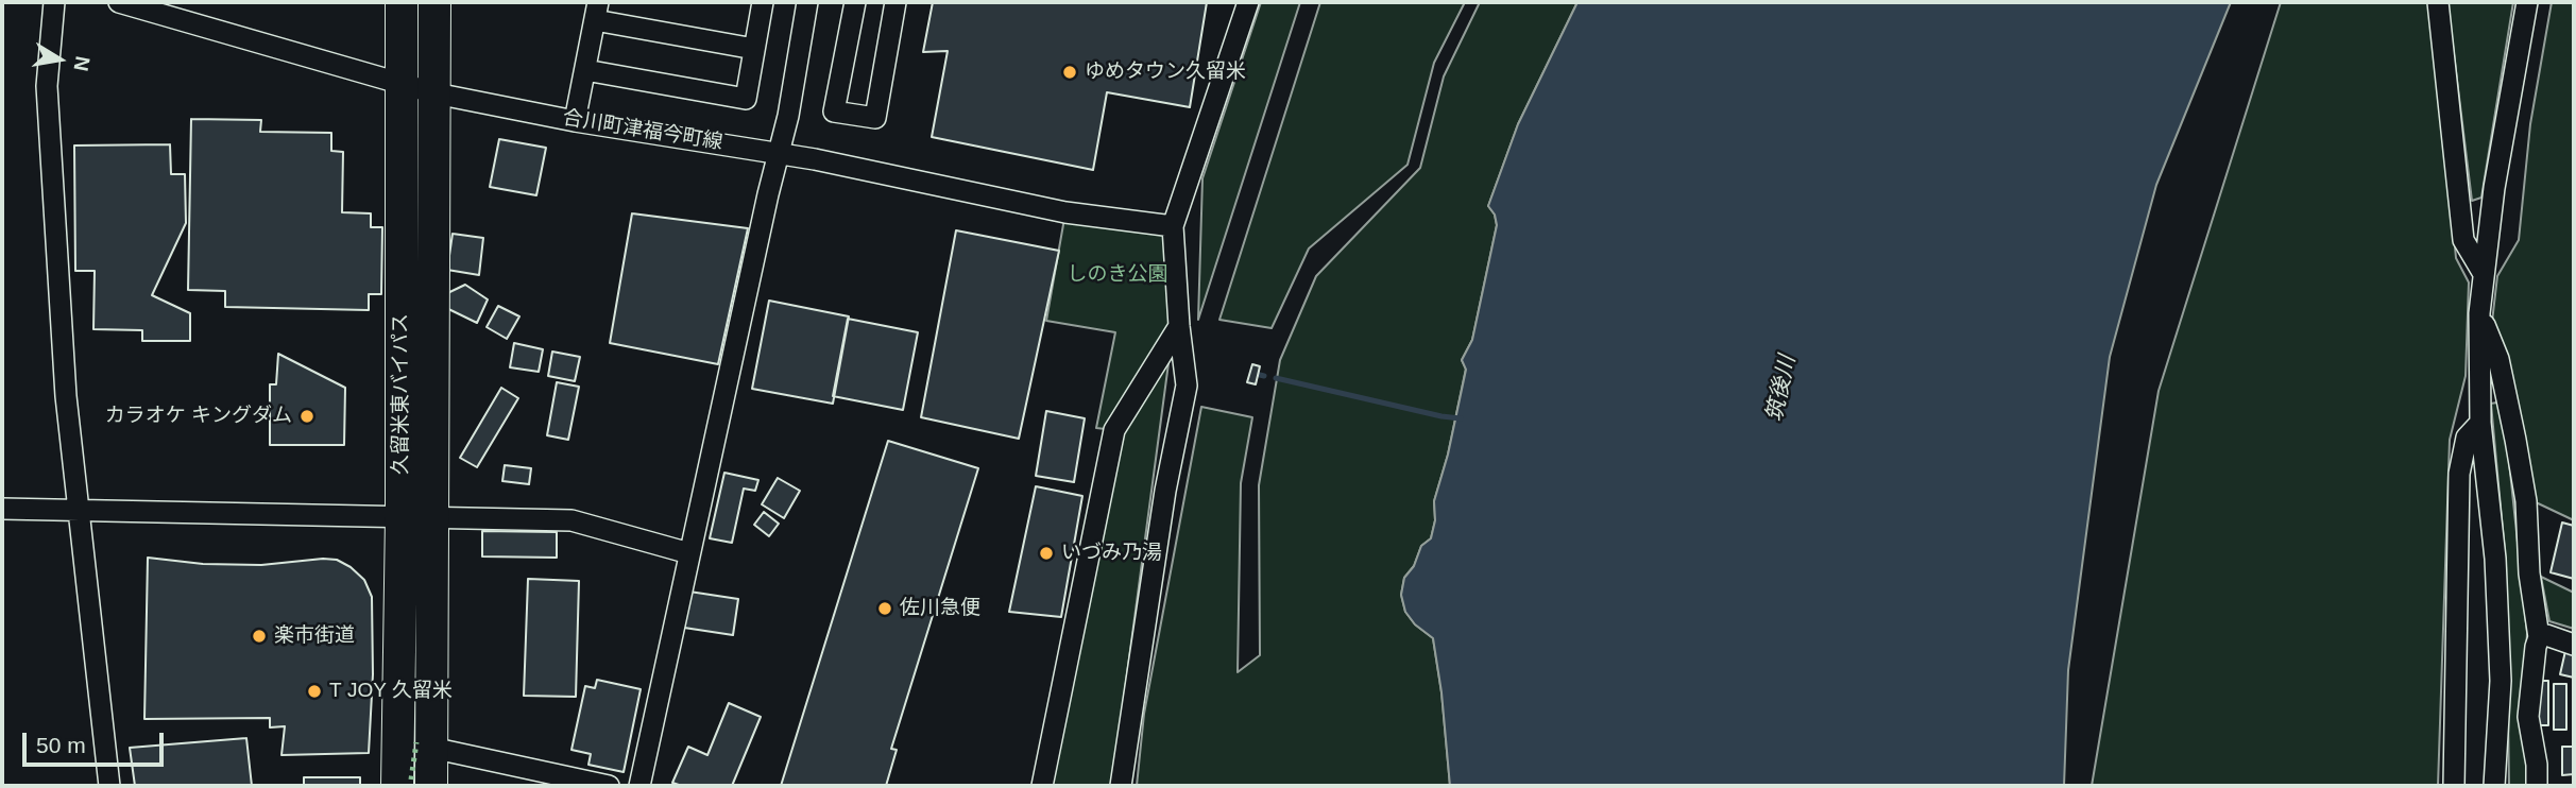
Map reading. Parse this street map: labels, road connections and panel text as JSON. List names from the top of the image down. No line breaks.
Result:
{"streets":{"highway":["久留米東バイパス"],"street":["合川町津福今町線"]},"crossings":[["合川町津福今町線","久留米東バイパス"]],"water":["筑後川"],"parks":["しのき公園"],"places":["ゆめタウン久留米","カラオケ キングダム","いづみ乃湯","佐川急便","楽市街道","T JOY 久留米"],"scale_bar":"50 m","north":"right"}
